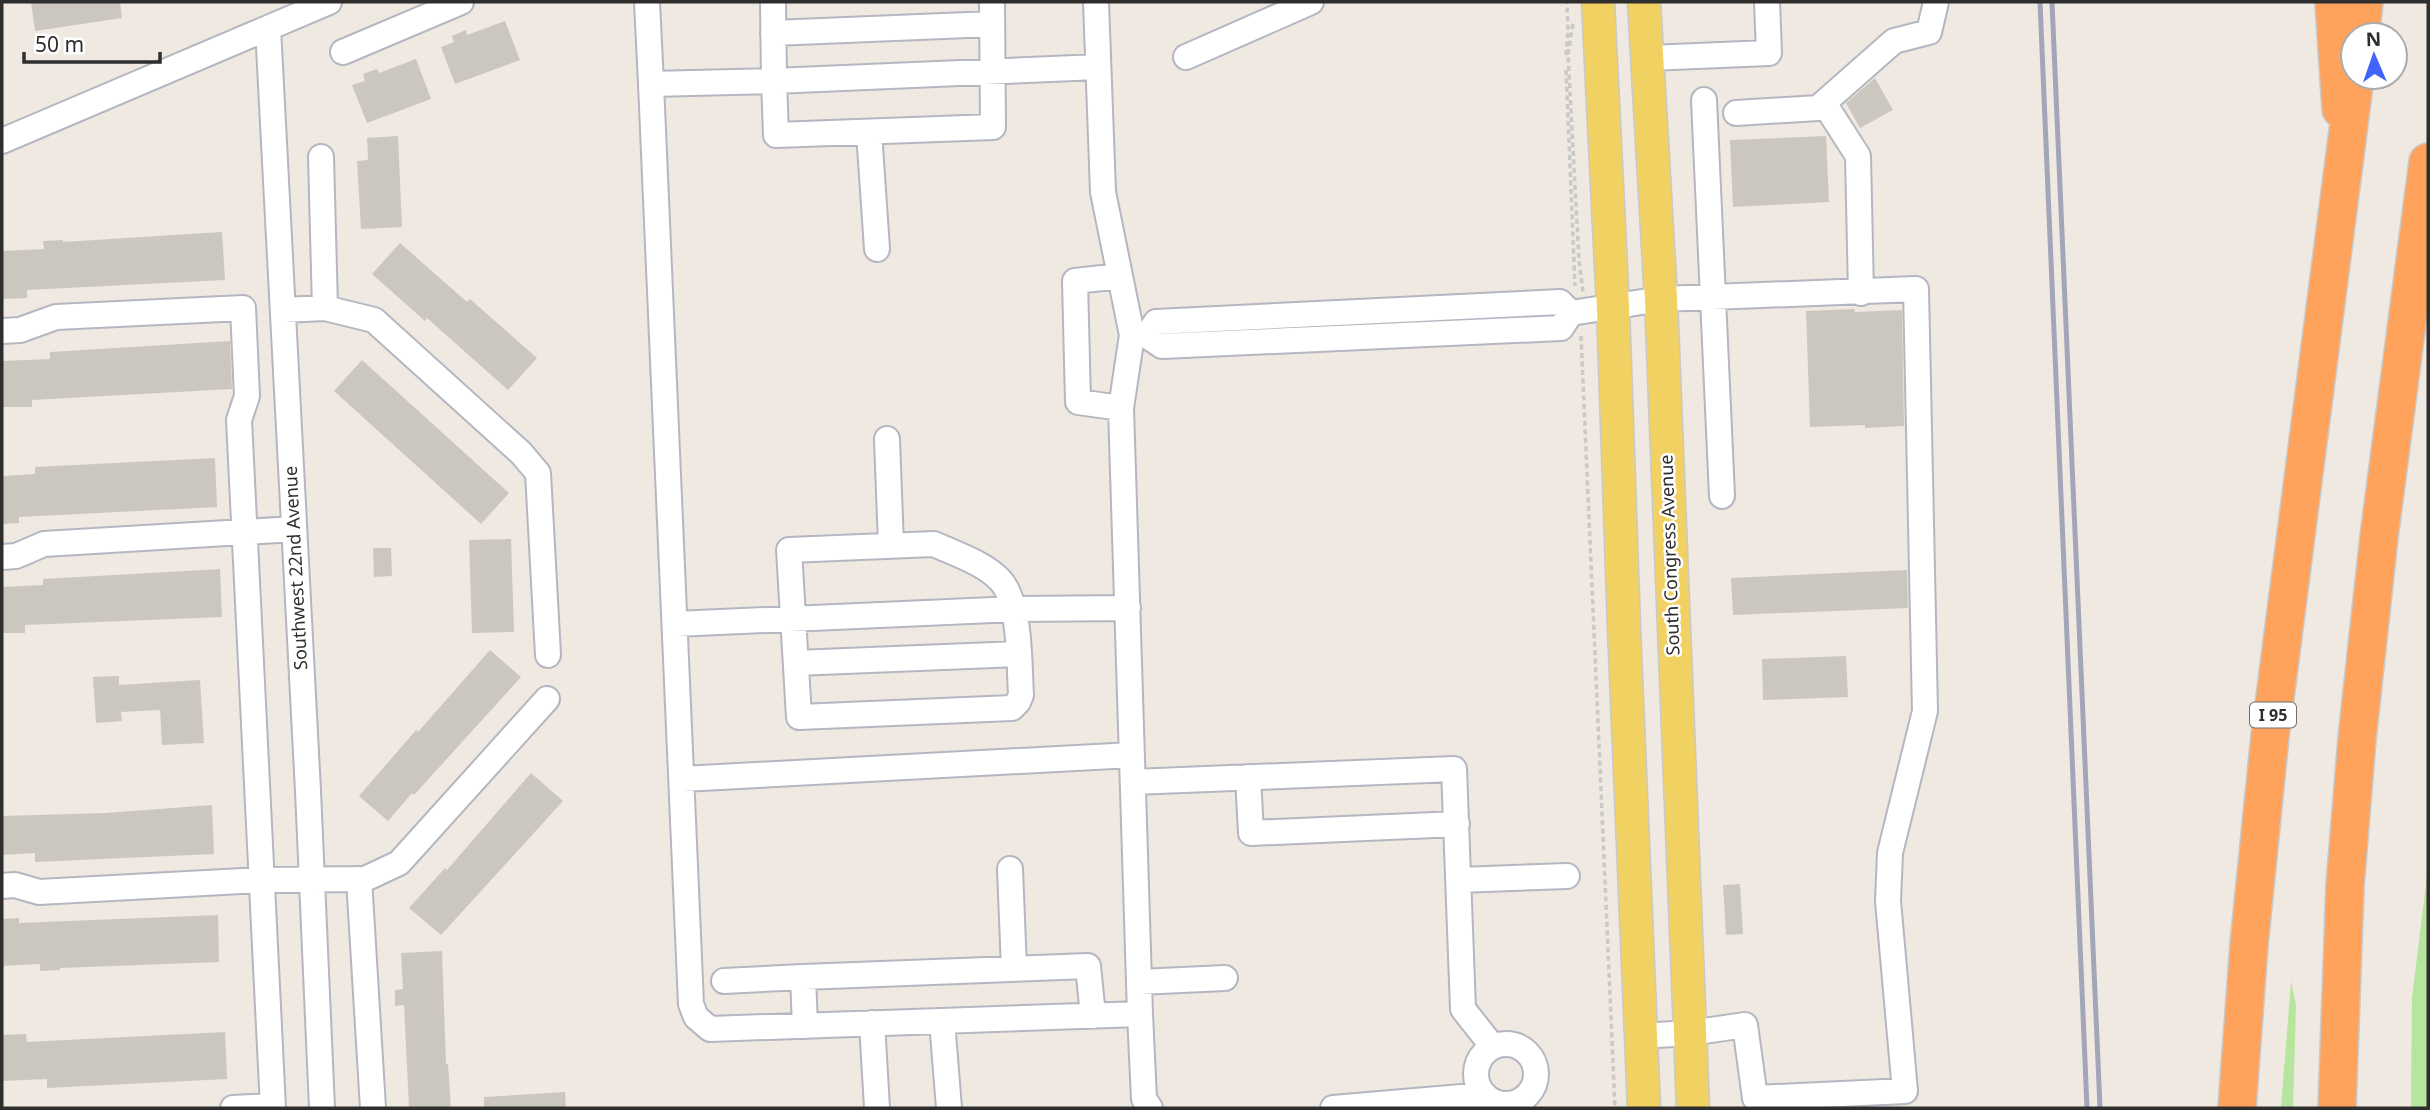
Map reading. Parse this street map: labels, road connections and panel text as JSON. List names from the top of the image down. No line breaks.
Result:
{"streets":{"highway":["I 95"],"main road":["South Congress Avenue"],"street":["Southwest 22nd Avenue"]},"scale_bar":"50 m","north":"top"}
